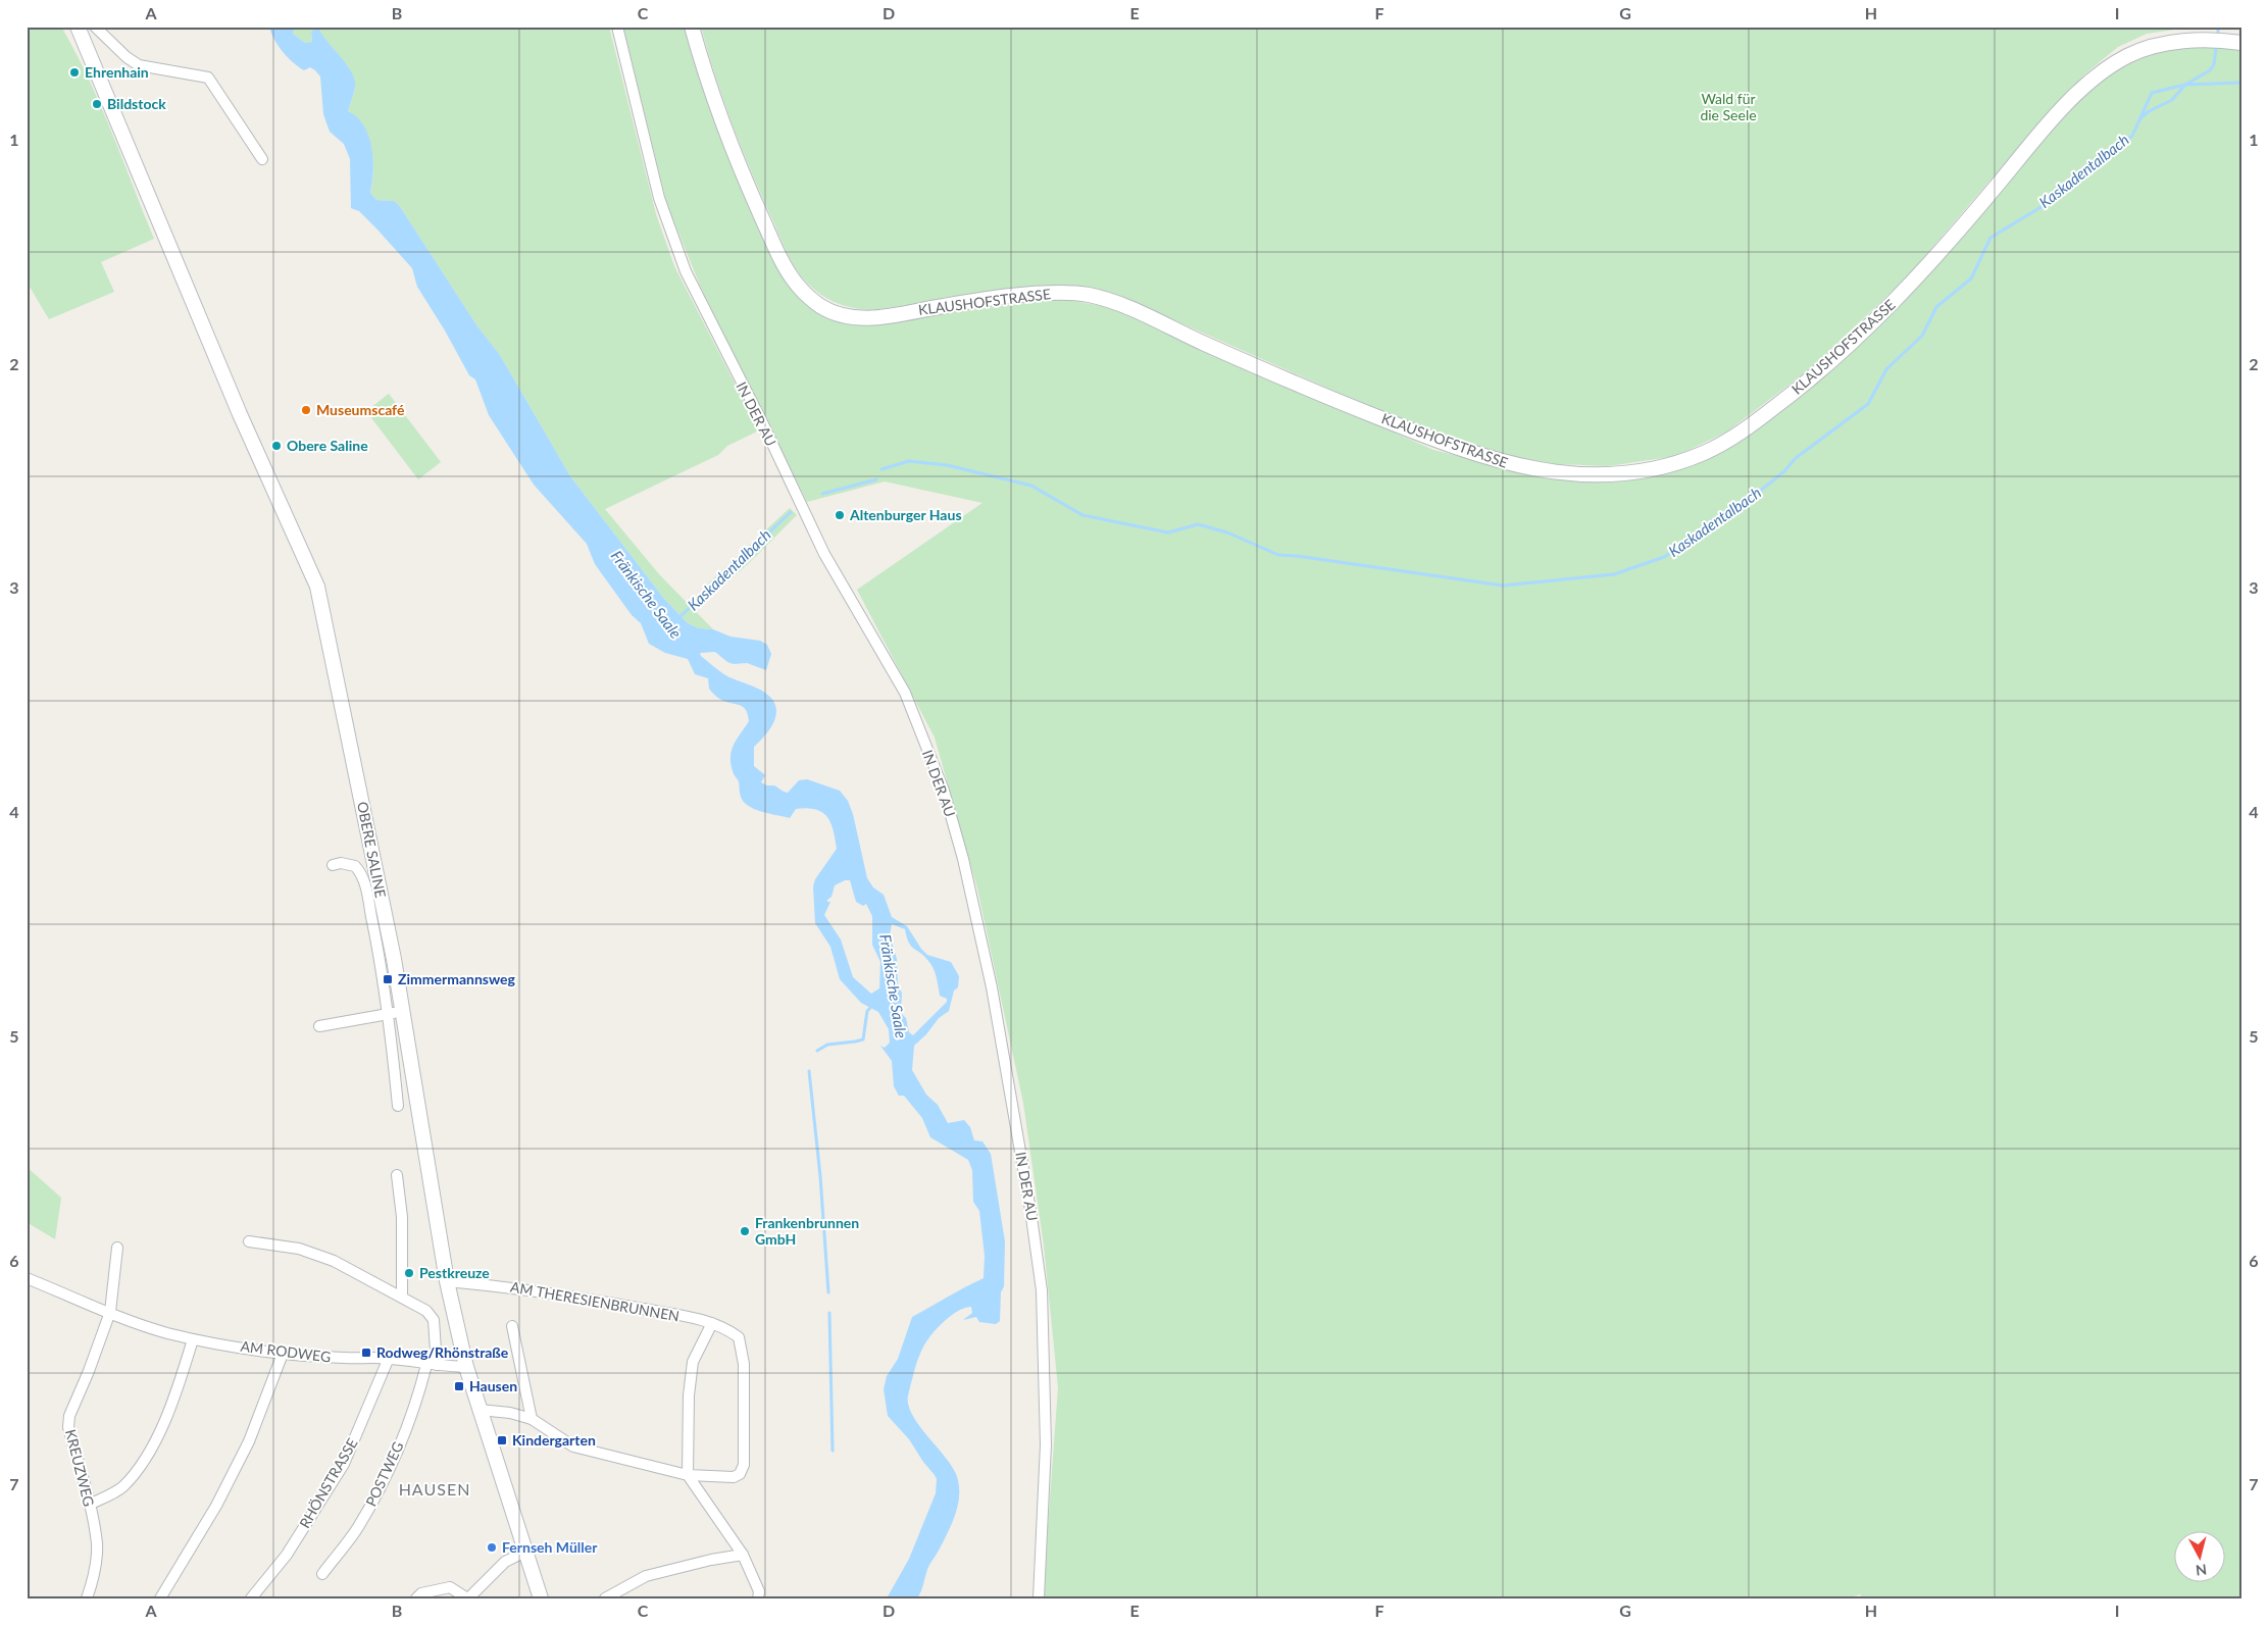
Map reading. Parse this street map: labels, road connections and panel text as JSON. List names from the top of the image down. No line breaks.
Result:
{"streets":{"main road":["KLAUSHOFSTRASSE","OBERE SALINE"],"street":["IN DER AU","AM THERESIENBRUNNEN","AM RODWEG","KREUZWEG","POSTWEG","RHÖNSTRASSE"]},"crossings":[["OBERE SALINE","AM THERESIENBRUNNEN"],["OBERE SALINE","AM RODWEG"],["AM RODWEG","KREUZWEG"],["AM RODWEG","POSTWEG"],["AM RODWEG","RHÖNSTRASSE"]],"districts":["HAUSEN"],"water":["Kaskadentalbach","Fränkische Saale"],"parks":["Wald für die Seele"],"places":{"other":["Ehrenhain","Bildstock","Museumscafé","Obere Saline","Altenburger Haus","Frankenbrunnen GmbH","Pestkreuze","Fernseh Müller"],"transit":["Zimmermannsweg","Rodweg/Rhönstraße","Hausen","Kindergarten"]},"north":"bottom","grid":{"columns":["A","B","C","D","E","F","G","H","I"],"rows":["1","2","3","4","5","6","7"]}}
